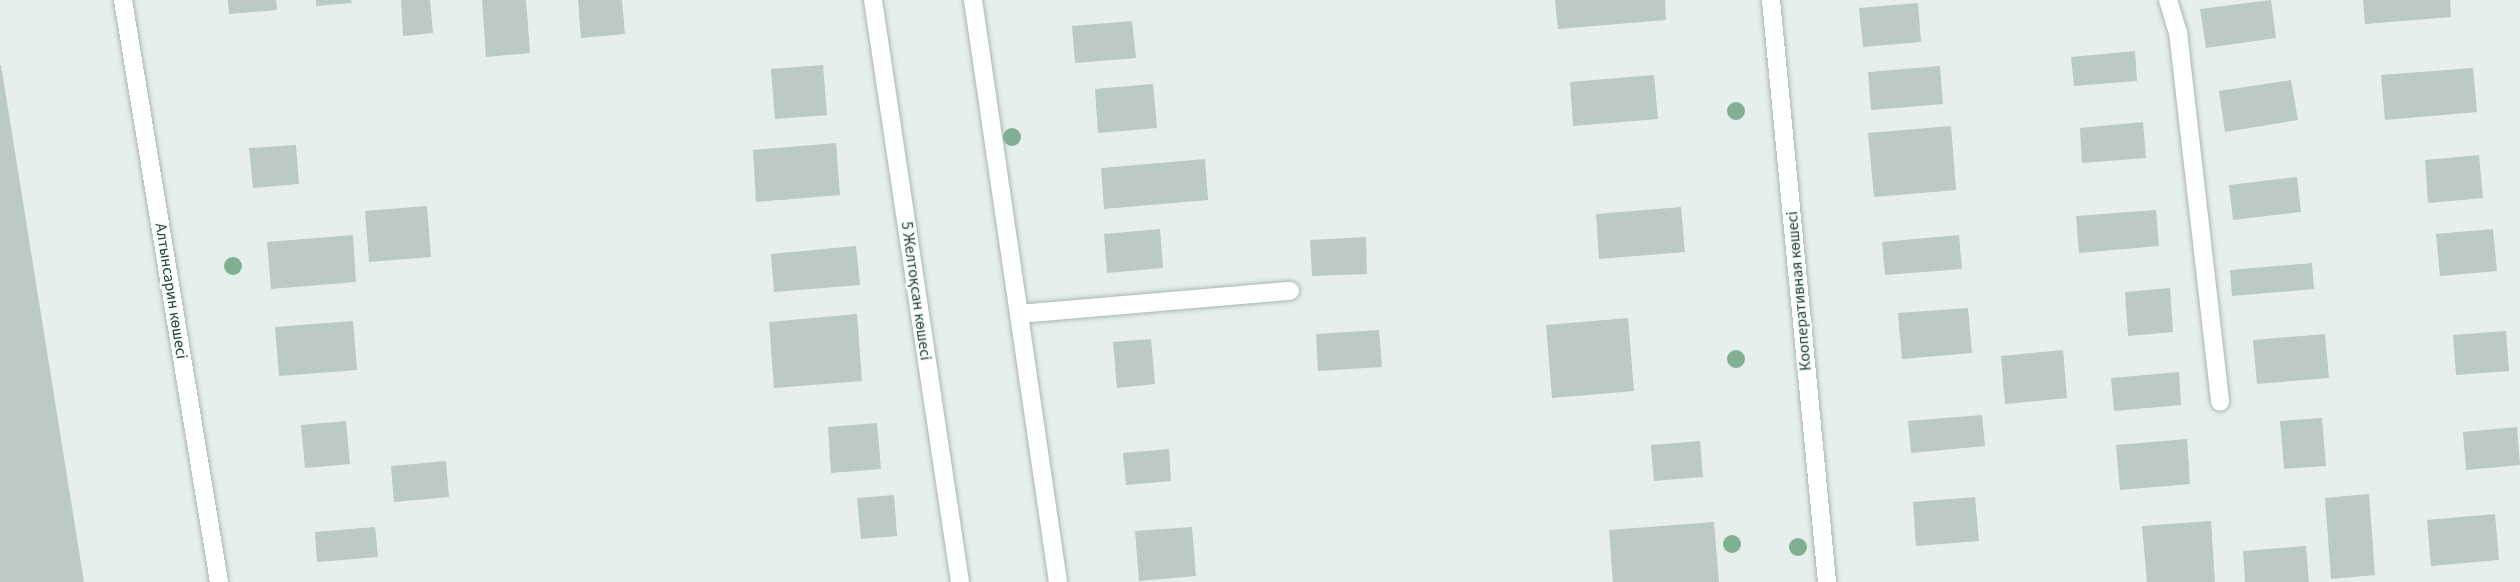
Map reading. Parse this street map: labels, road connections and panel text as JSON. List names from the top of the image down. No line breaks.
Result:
{"streets":{"street":["Алтынсарин көшесі","5 Желтоқсан көшесі","Кооперативная көшесі"]}}
